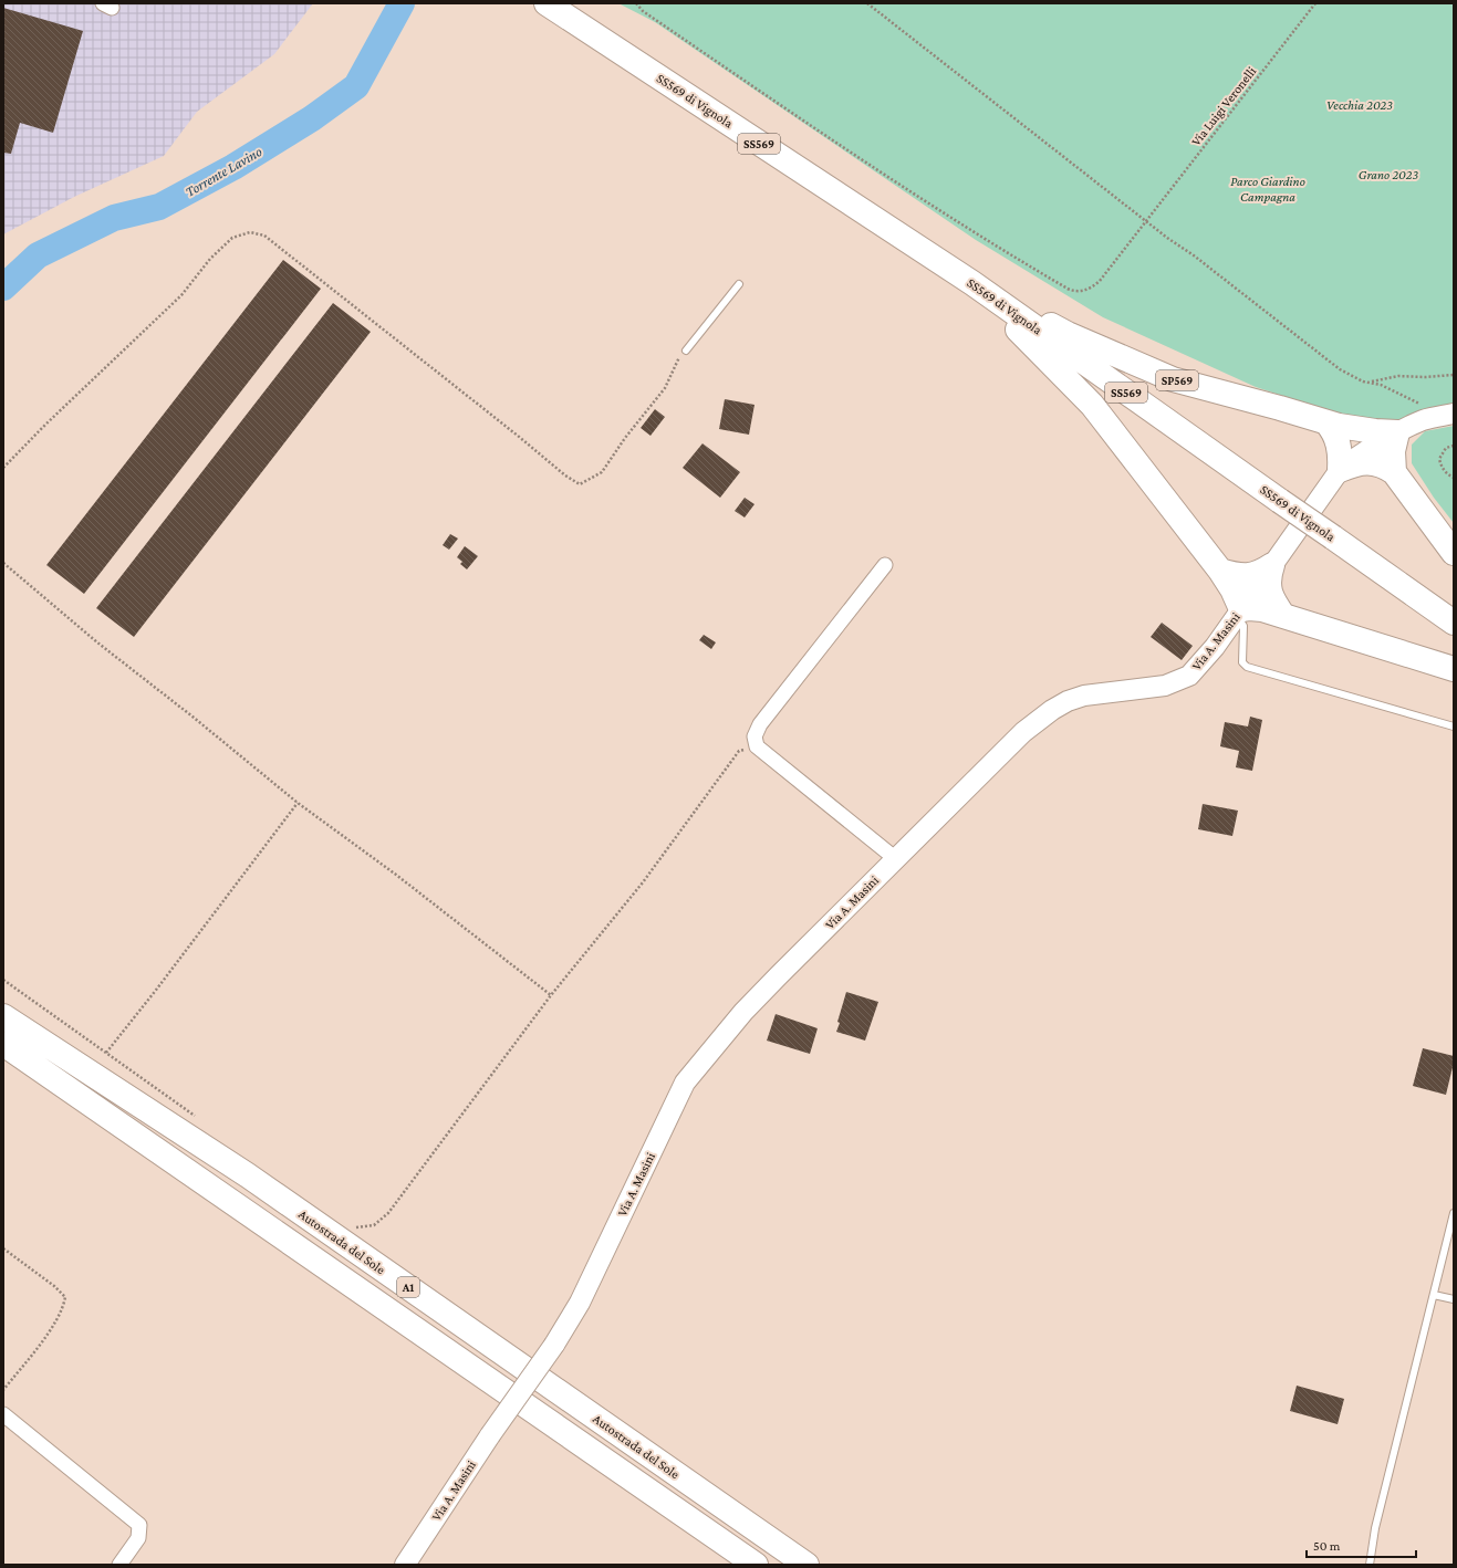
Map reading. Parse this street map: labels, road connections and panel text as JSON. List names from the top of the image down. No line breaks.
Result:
{"streets":{"highway":["SS569 di Vignola","SS569","SP569","Autostrada del Sole","A1"],"street":["Via A. Masini"],"path":["Via Luigi Veronelli"]},"crossings":[["SS569 di Vignola","SP569"],["SP569","Via A. Masini"]],"water":["Torrente Lavino"],"parks":["Vecchia 2023","Grano 2023","Parco Giardino Campagna"],"scale_bar":"50 m"}
